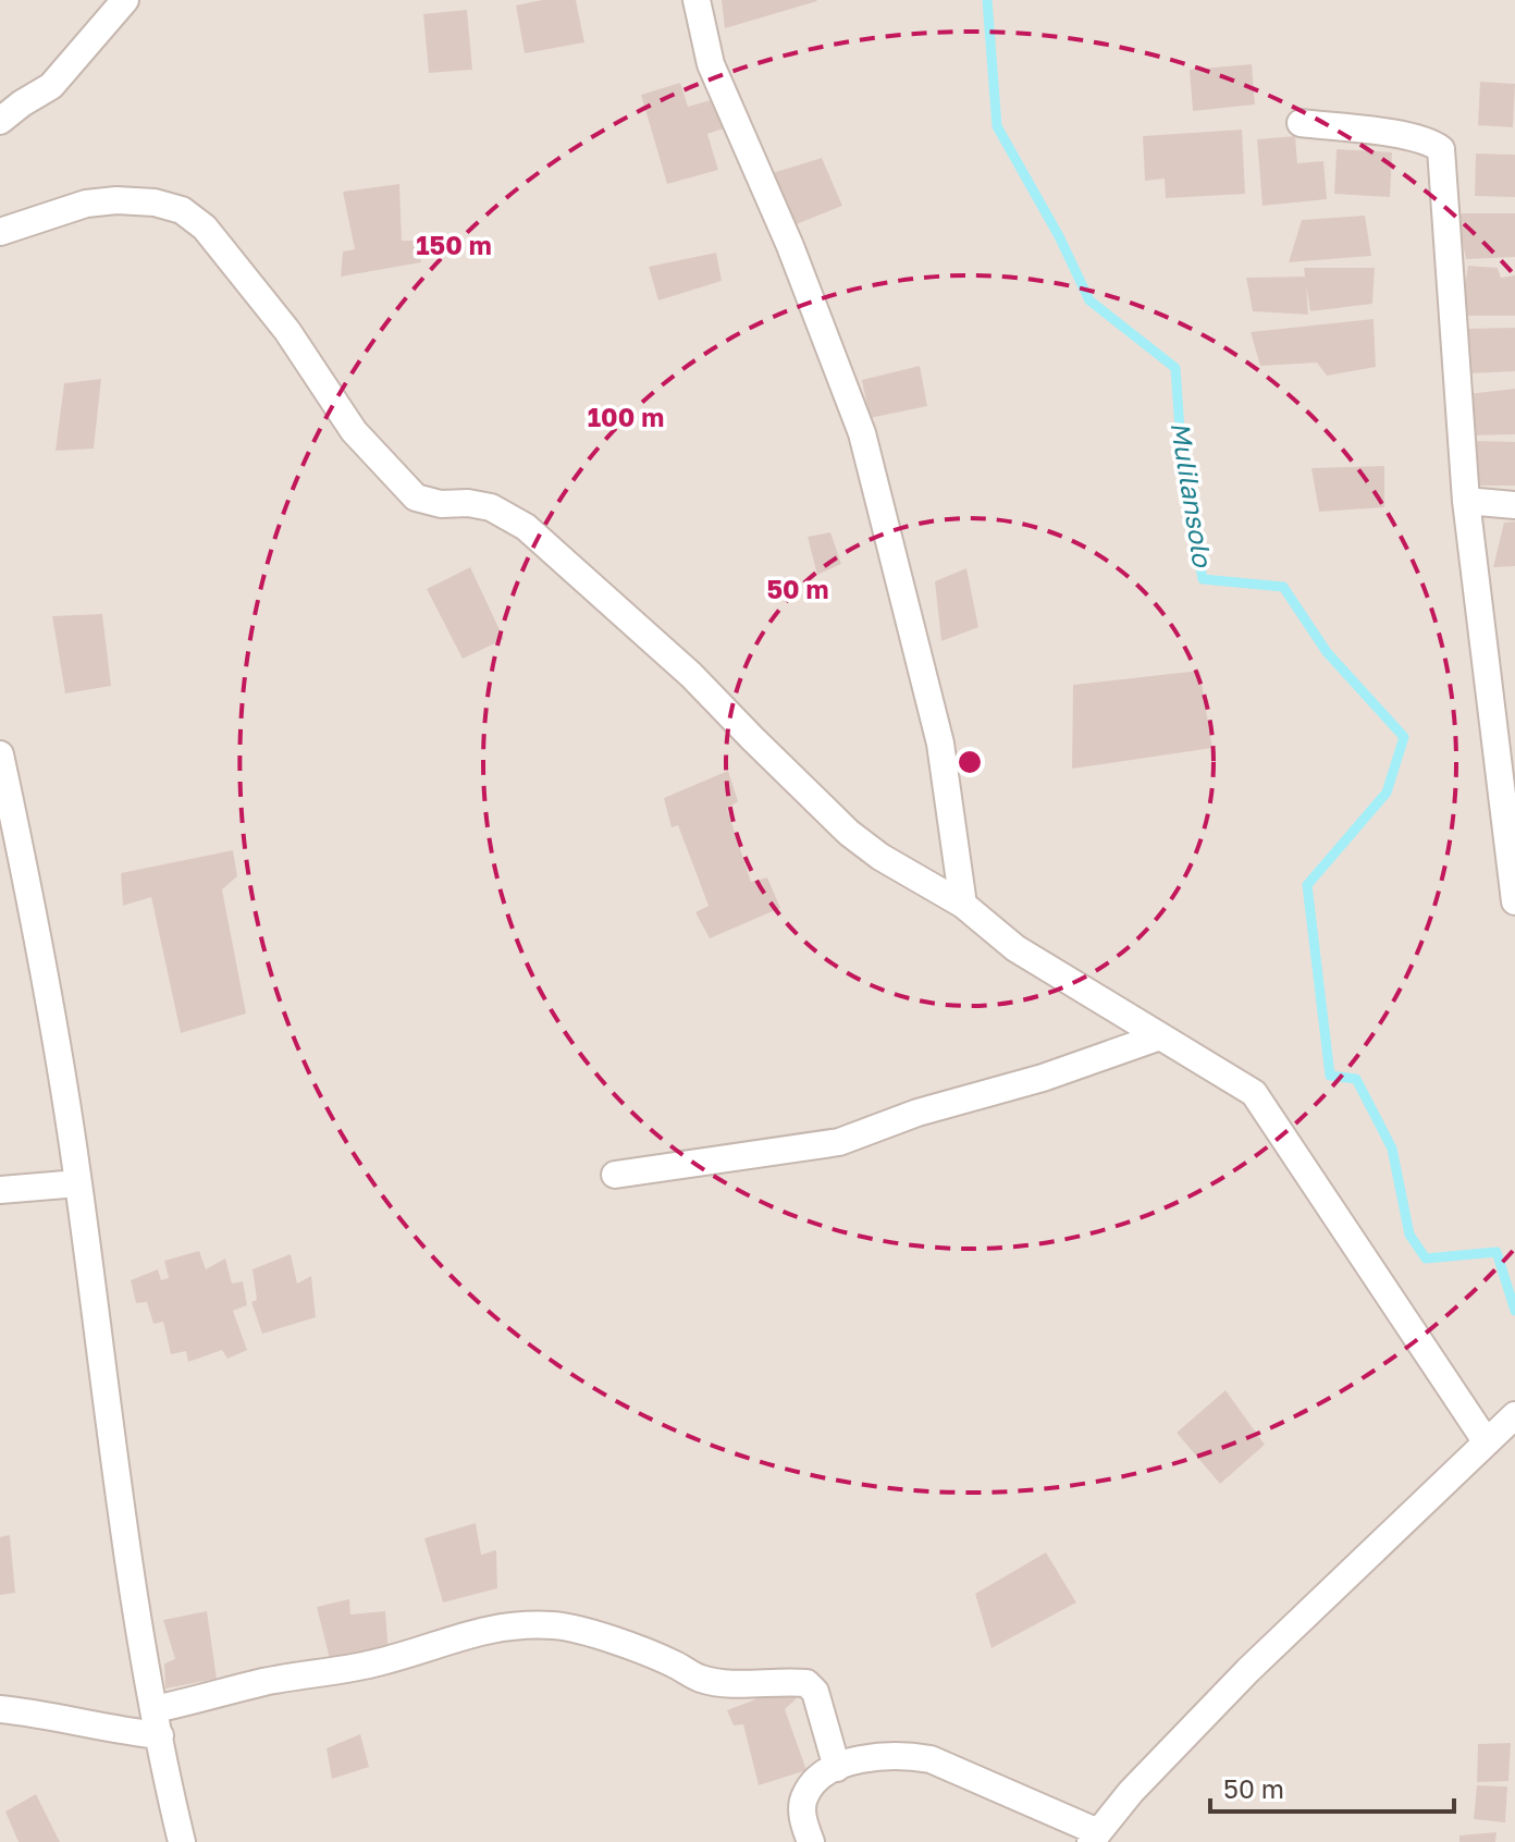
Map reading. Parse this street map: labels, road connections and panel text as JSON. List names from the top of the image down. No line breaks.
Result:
{"water":["Mulilansolo"],"scale_bar":"50 m","rings":["150 m","100 m","50 m"]}
